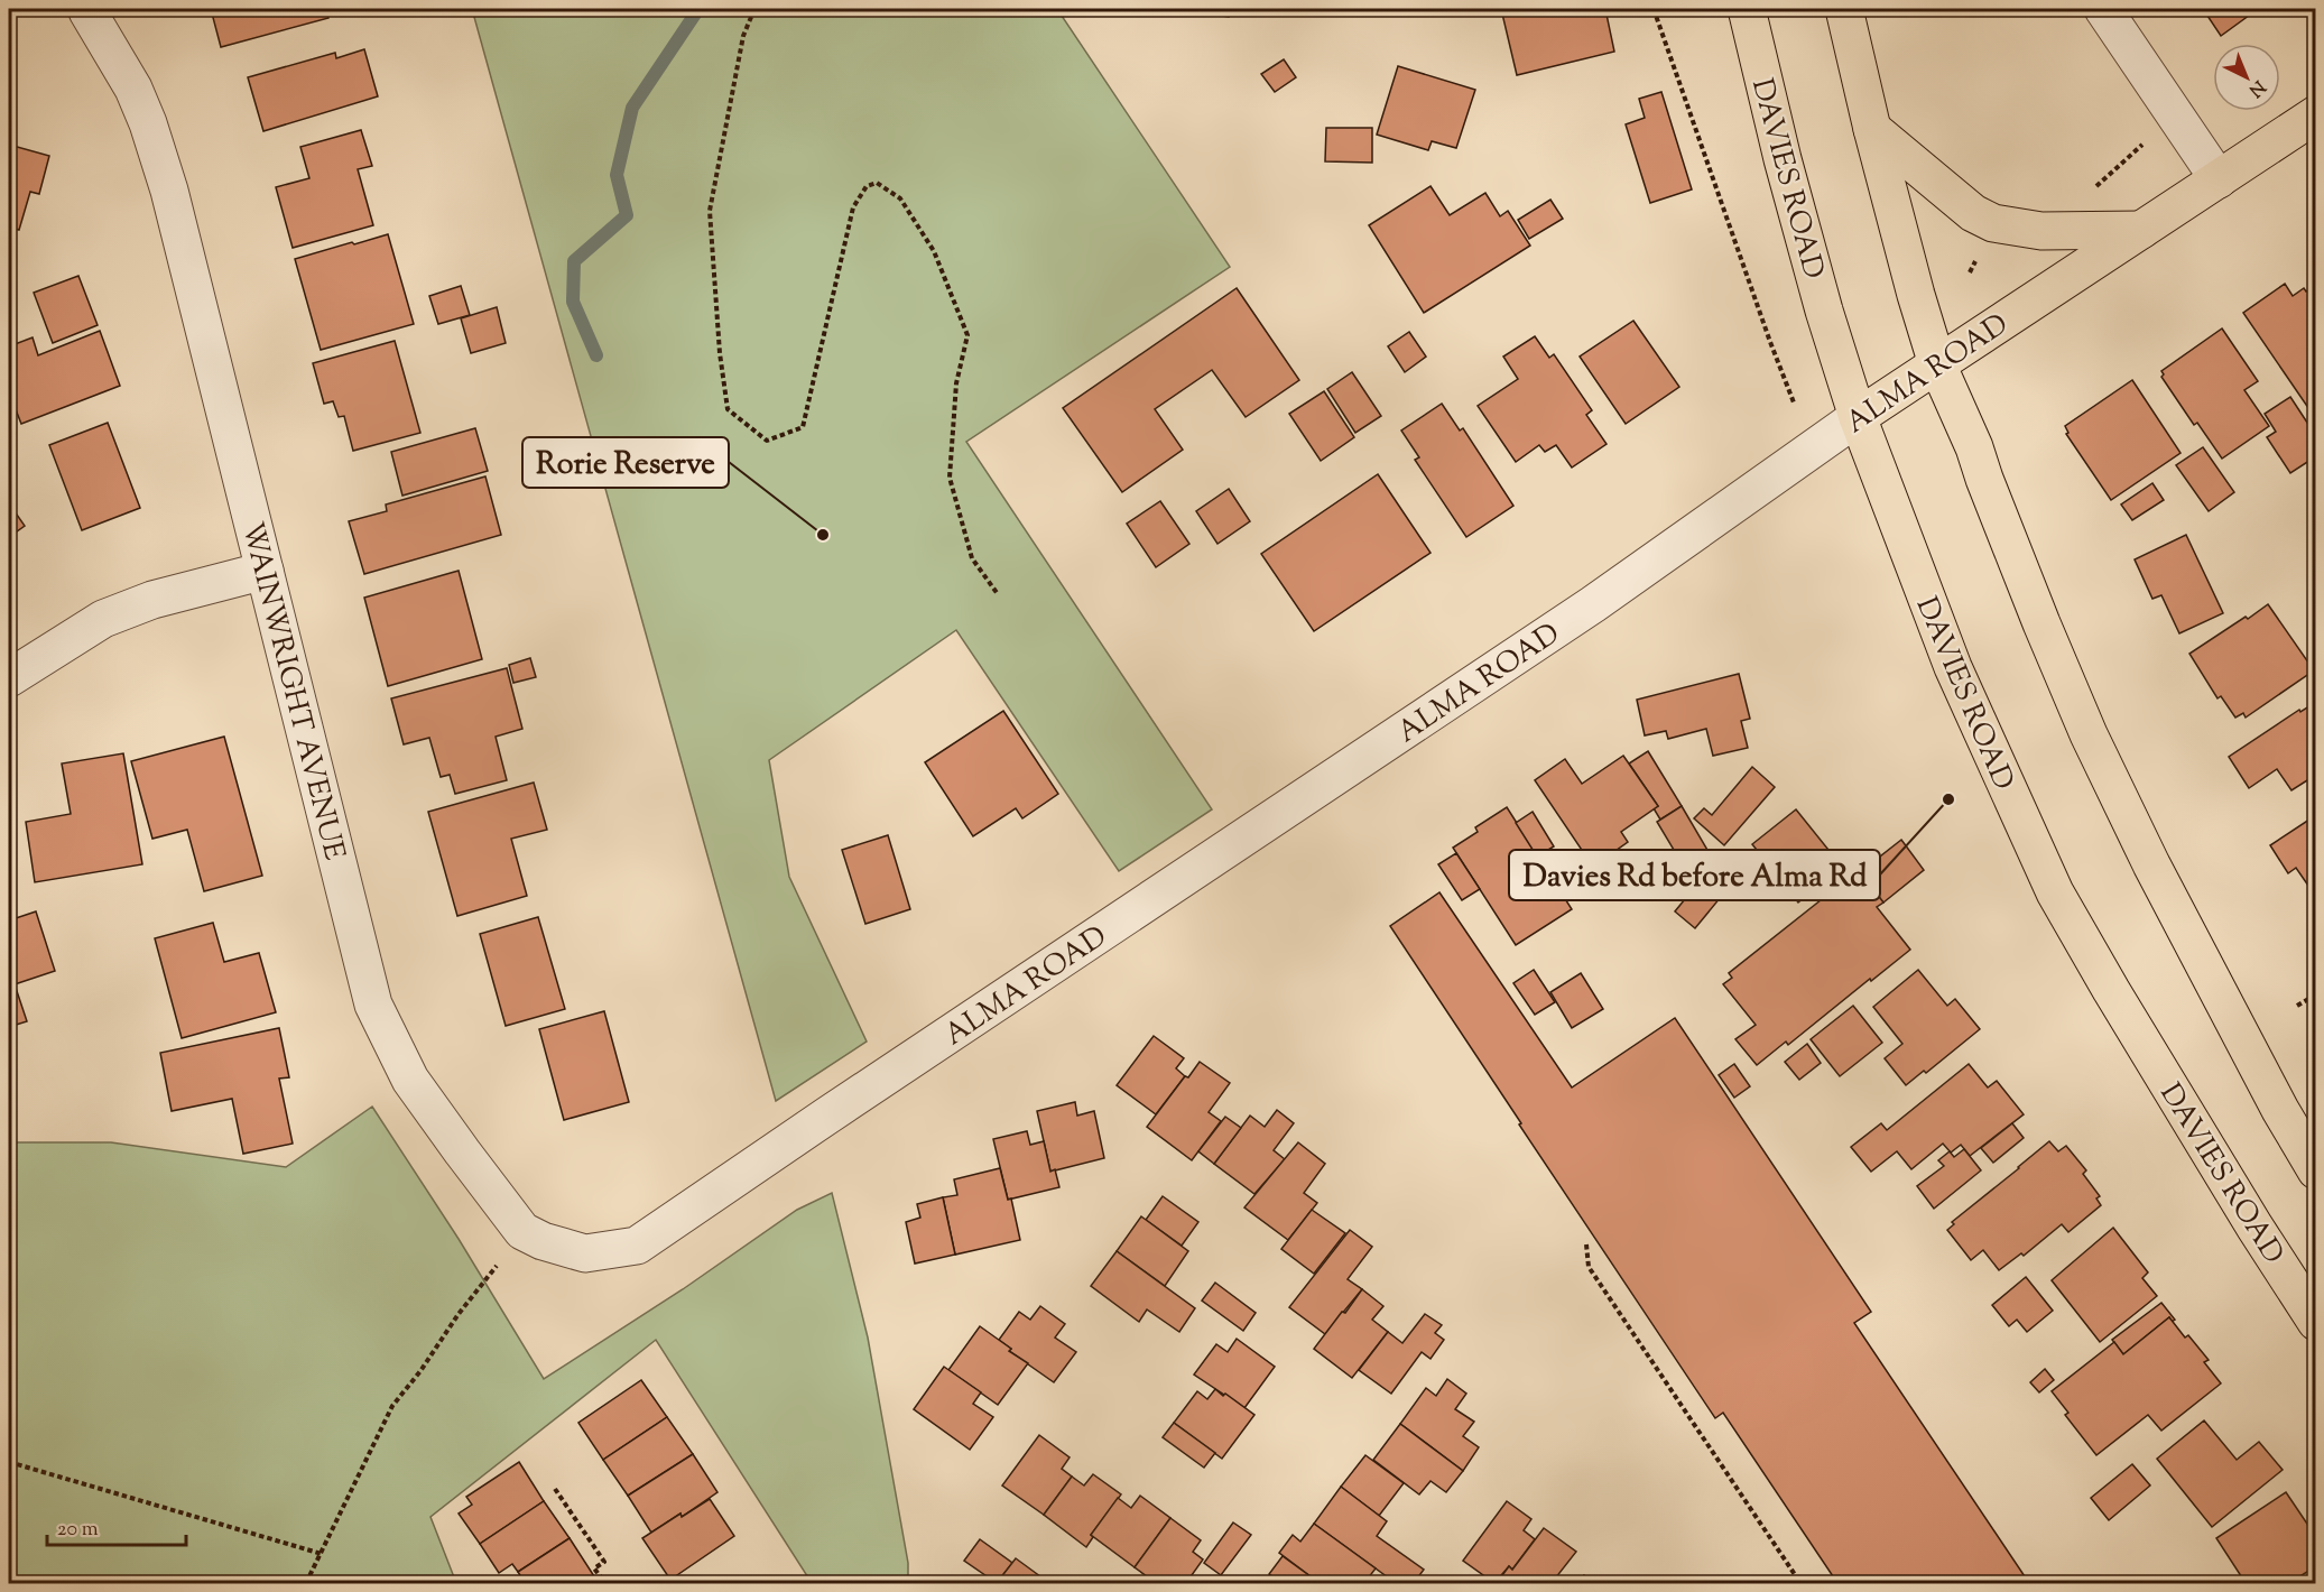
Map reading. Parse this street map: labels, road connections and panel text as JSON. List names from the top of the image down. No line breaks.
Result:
{"streets":{"main road":["DAVIES ROAD","ALMA ROAD"],"street":["WAINWRIGHT AVENUE"]},"crossings":[["DAVIES ROAD","ALMA ROAD"],["ALMA ROAD","WAINWRIGHT AVENUE"]],"places":["Rorie Reserve","Davies Rd before Alma Rd"],"scale_bar":"20 m","north":"bottom right"}
